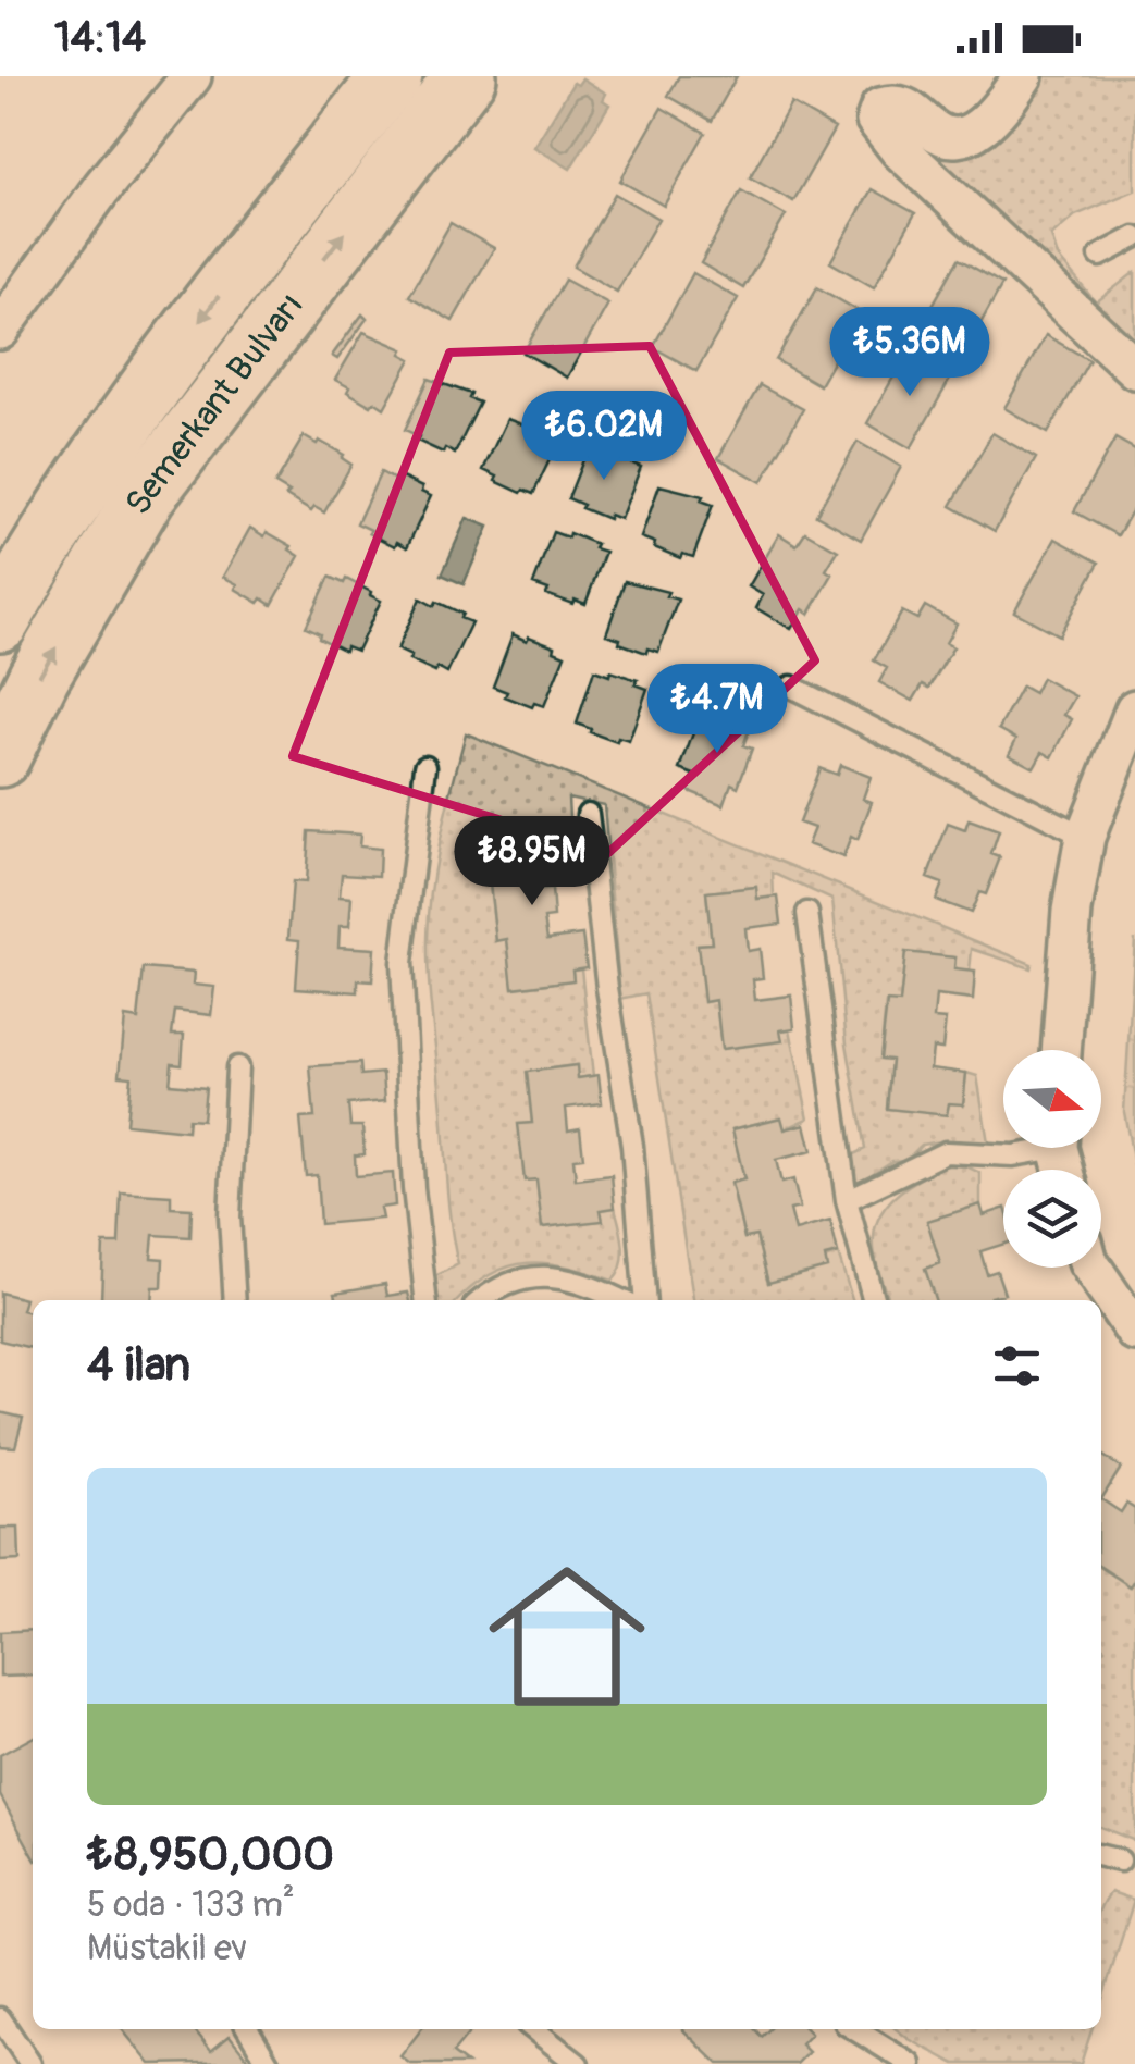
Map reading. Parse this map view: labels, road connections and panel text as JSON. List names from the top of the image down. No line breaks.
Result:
{"streets":{"main road":["Semerkant Bulvarı"]},"north":"right","page":{"status":"14:14","price":["₺5.36M","₺6.02M","₺4.7M","₺8.95M"],"heading":"4 ilan","list":[{"name":"₺8,950,000","note":"5 oda · 133 m² · Müstakil ev"}]}}
